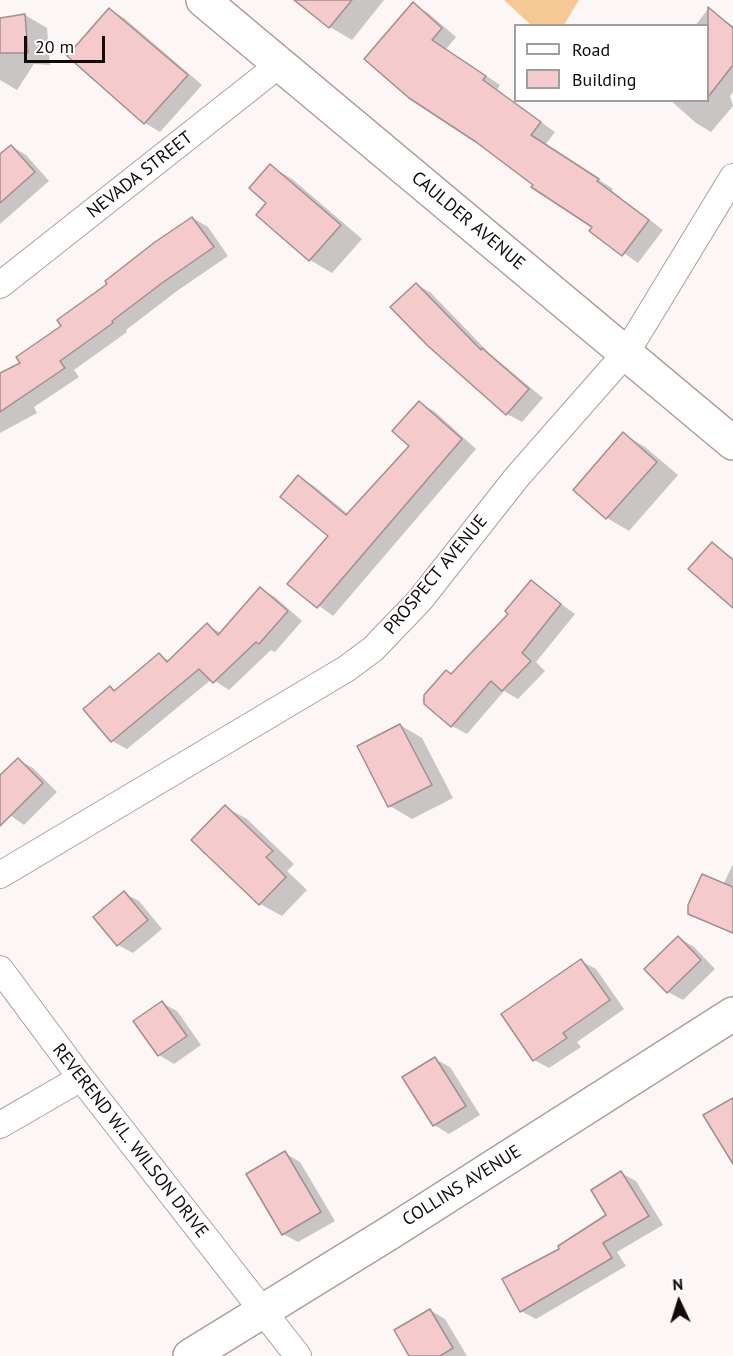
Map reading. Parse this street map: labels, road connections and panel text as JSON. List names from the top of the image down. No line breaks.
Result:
{"streets":{"street":["NEVADA STREET","CAULDER AVENUE","PROSPECT AVENUE","REVEREND W.L. WILSON DRIVE","COLLINS AVENUE"]},"crossings":[["NEVADA STREET","CAULDER AVENUE"],["CAULDER AVENUE","PROSPECT AVENUE"],["REVEREND W.L. WILSON DRIVE","COLLINS AVENUE"]],"legend":["Road","Building"],"scale_bar":"20 m","north":"top"}
